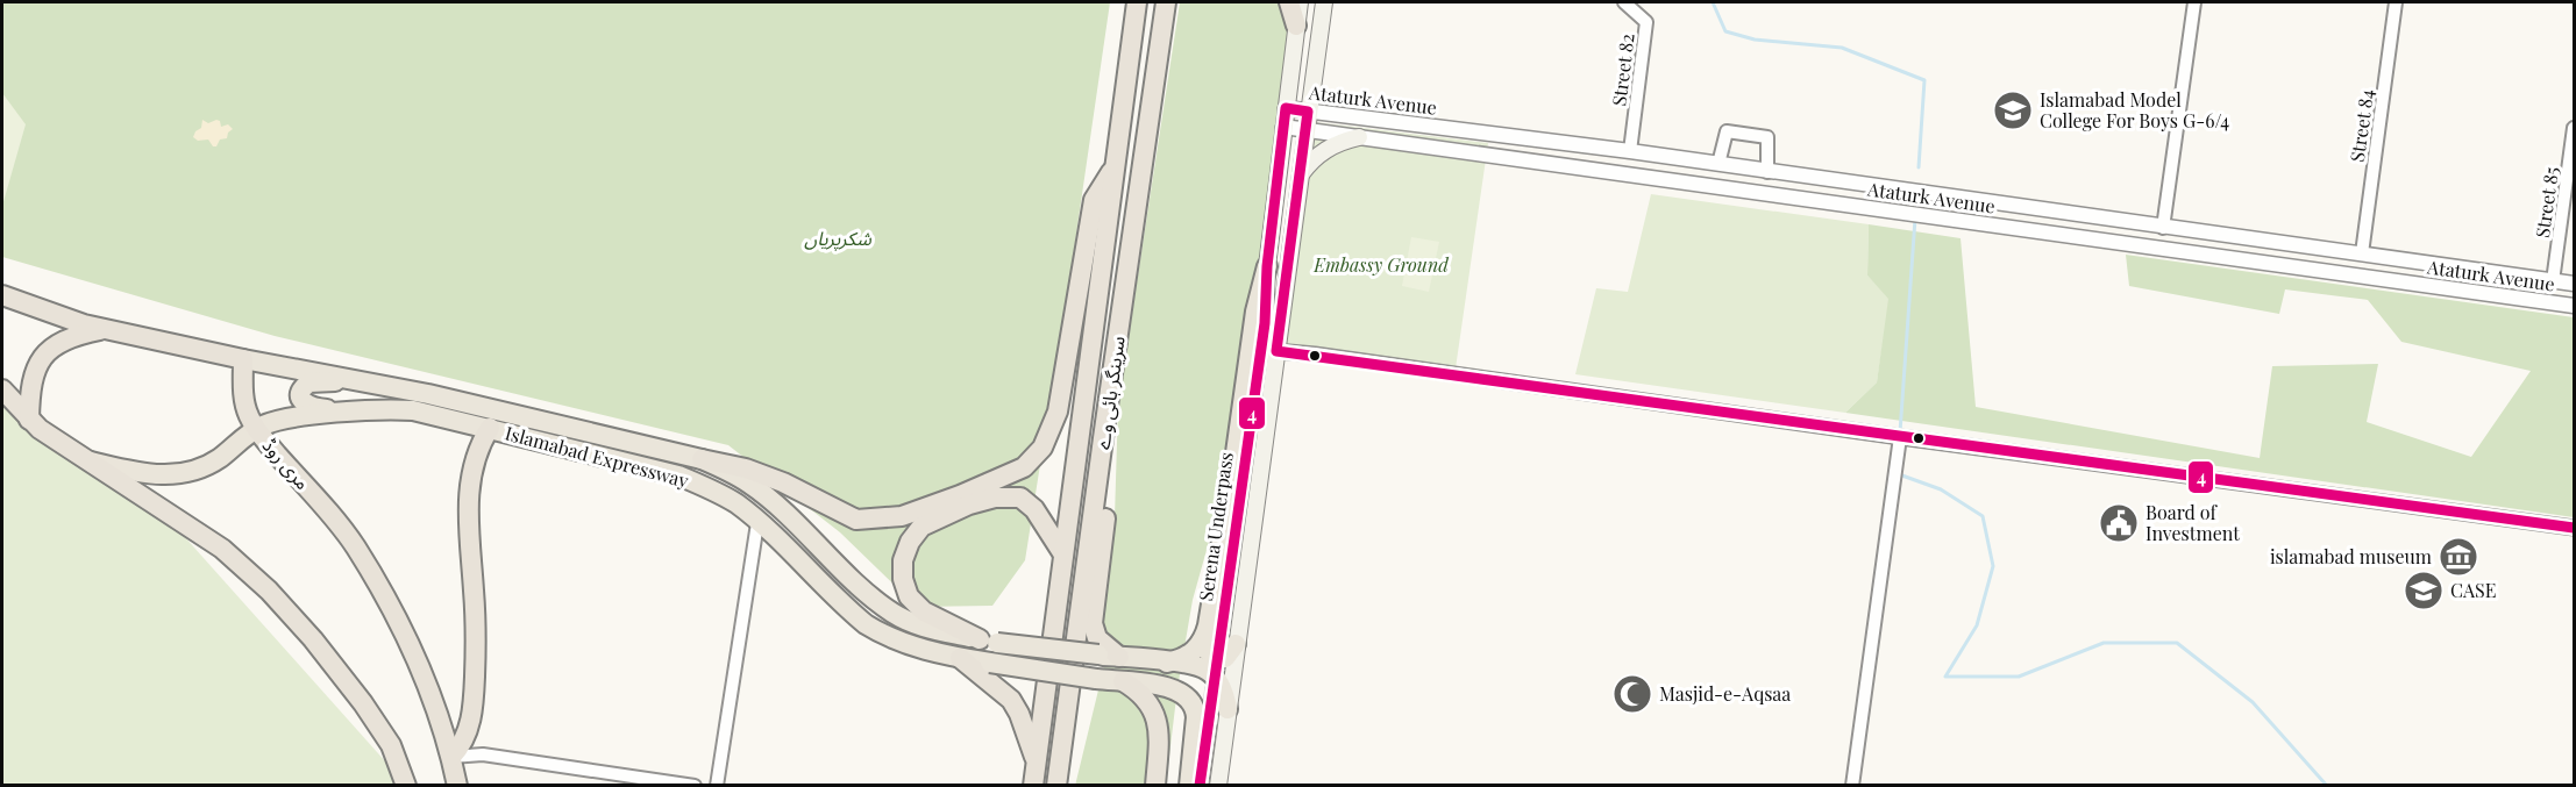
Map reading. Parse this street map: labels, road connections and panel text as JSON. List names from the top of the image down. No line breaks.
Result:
{"streets":{"highway":["سرینگر ہائی وے","مری روڈ"],"main road":["Islamabad Expressway","Serena Underpass"],"street":["Street 82","Ataturk Avenue","Street 84","Street 85"]},"crossings":[["Street 82","Ataturk Avenue"],["Ataturk Avenue","Street 84"],["Ataturk Avenue","Street 85"],["Ataturk Avenue","Serena Underpass"],["Islamabad Expressway","مری روڈ"]],"parks":["شکرپریاں","Embassy Ground"],"places":{"school or university":["Islamabad Model College For Boys G-6/4","CASE"],"public building":["Board of Investment"],"museum":["islamabad museum"],"mosque":["Masjid-e-Aqsaa"]},"lines":["transit line 4"]}
